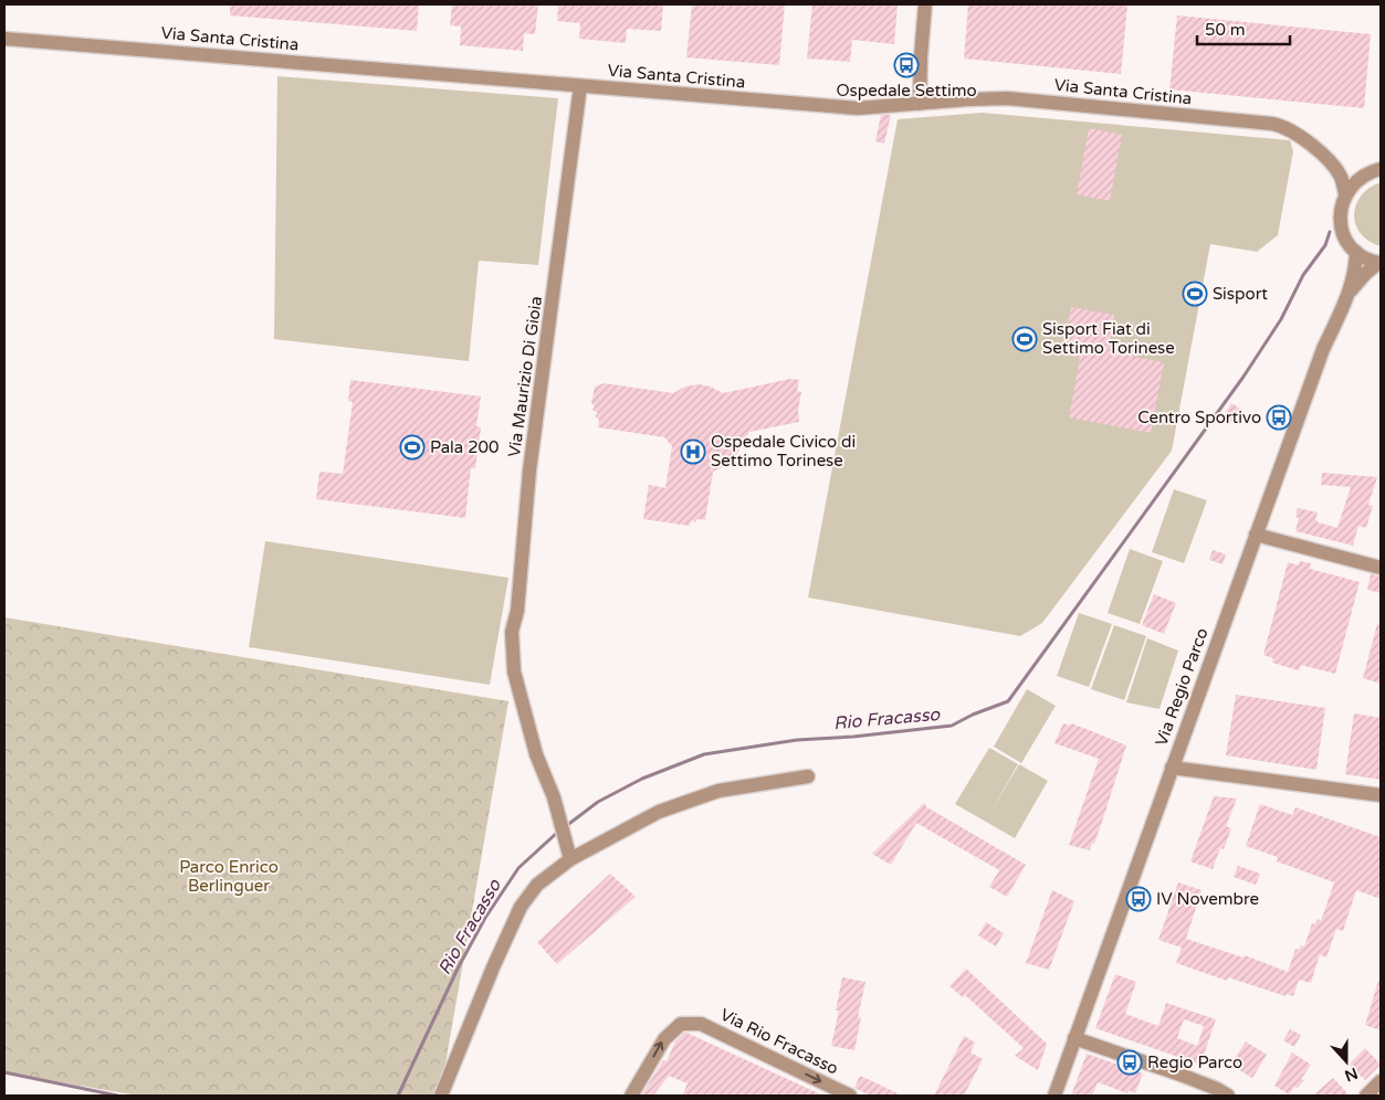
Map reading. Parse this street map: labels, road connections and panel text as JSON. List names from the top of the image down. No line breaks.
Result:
{"streets":{"street":["Via Santa Cristina","Via Maurizio Di Gioia","Via Regio Parco","Via Rio Fracasso"]},"crossings":[["Via Santa Cristina","Via Maurizio Di Gioia"]],"water":["Rio Fracasso"],"parks":["Parco Enrico Berlinguer"],"places":{"bus stop":["Ospedale Settimo","Centro Sportivo","IV Novembre","Regio Parco"],"sports":["Sisport","Sisport Fiat di Settimo Torinese","Pala 200"],"hospital":["Ospedale Civico di Settimo Torinese"]},"scale_bar":"50 m","north":"bottom"}
